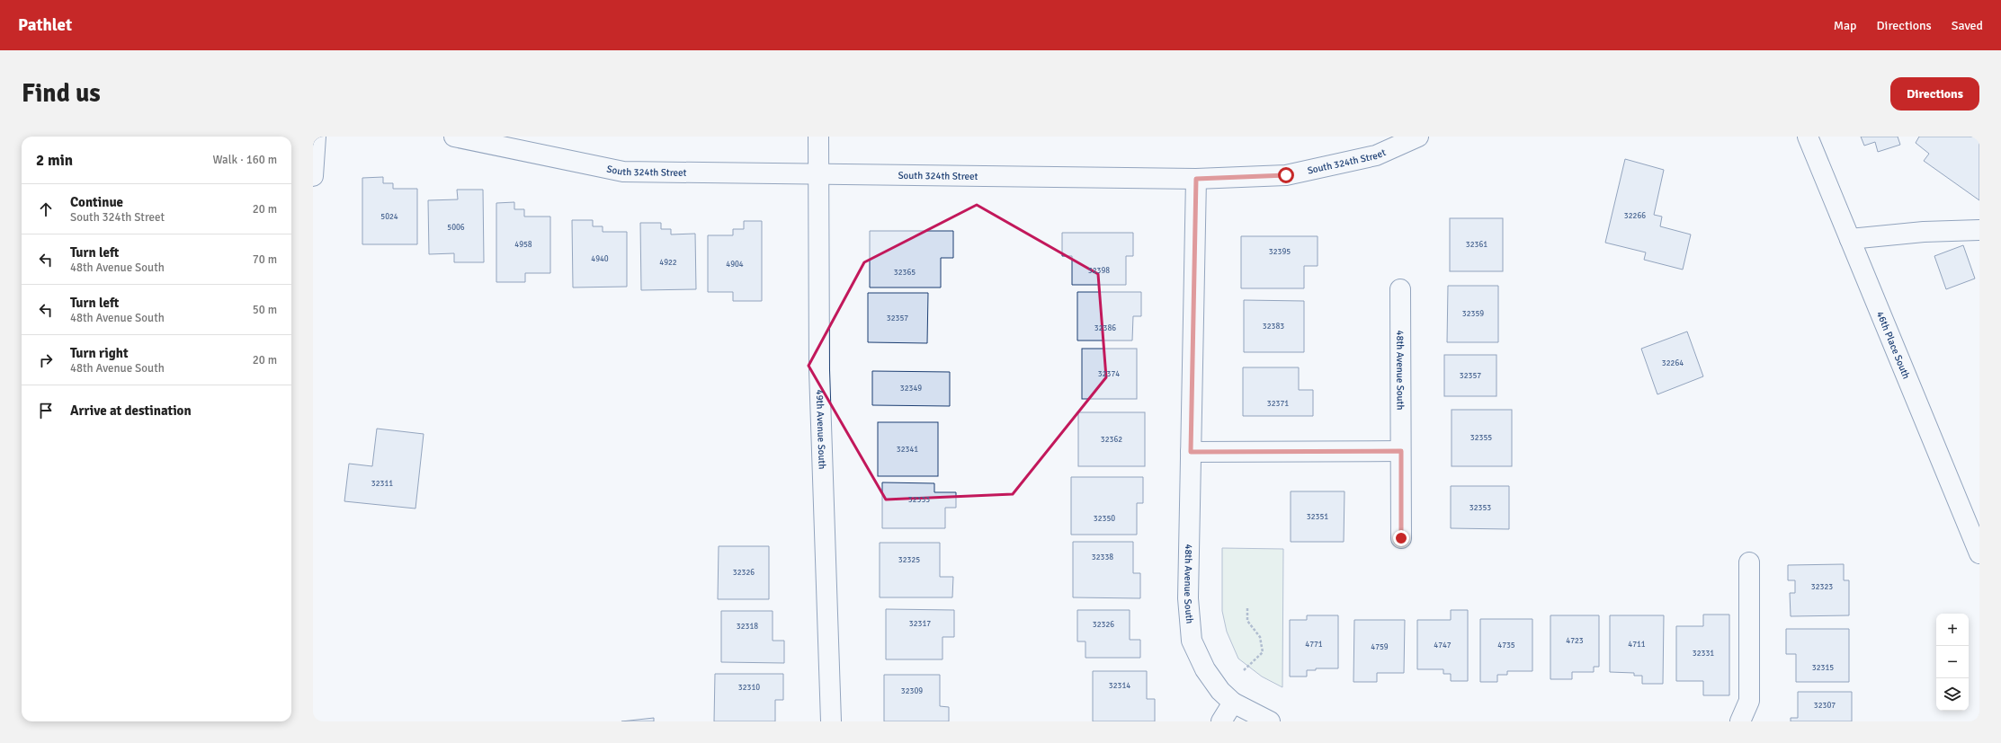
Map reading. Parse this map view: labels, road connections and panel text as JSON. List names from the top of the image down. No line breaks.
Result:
{"streets":{"street":["South 324th Street","46th Place South","48th Avenue South","49th Avenue South"]},"crossings":[["South 324th Street","48th Avenue South"],["South 324th Street","49th Avenue South"]],"house_numbers":["32266","5024","5006","4958","32361","32395","4940","4922","4904","32398","32365","32359","32357","32383","32386","32264","32374","32357","32349","32371","32355","32362","32341","32311","32333","32353","32351","32350","32338","32325","32326","32323","32317","32326","32318","4723","4771","4711","4747","4735","4759","32331","32315","32314","32310","32309","32307"],"page":{"header":"Pathlet","nav":["Map","Directions","Saved"],"buttons":"Directions","title":"Find us","heading":["2 min","Walk · 160 m"],"list":[["Continue","South 324th Street","20 m"],["Turn left","48th Avenue South","70 m"],["Turn left","48th Avenue South","50 m"],["Turn right","48th Avenue South","20 m"],"Arrive at destination"],"map_buttons":["+","−"]}}
